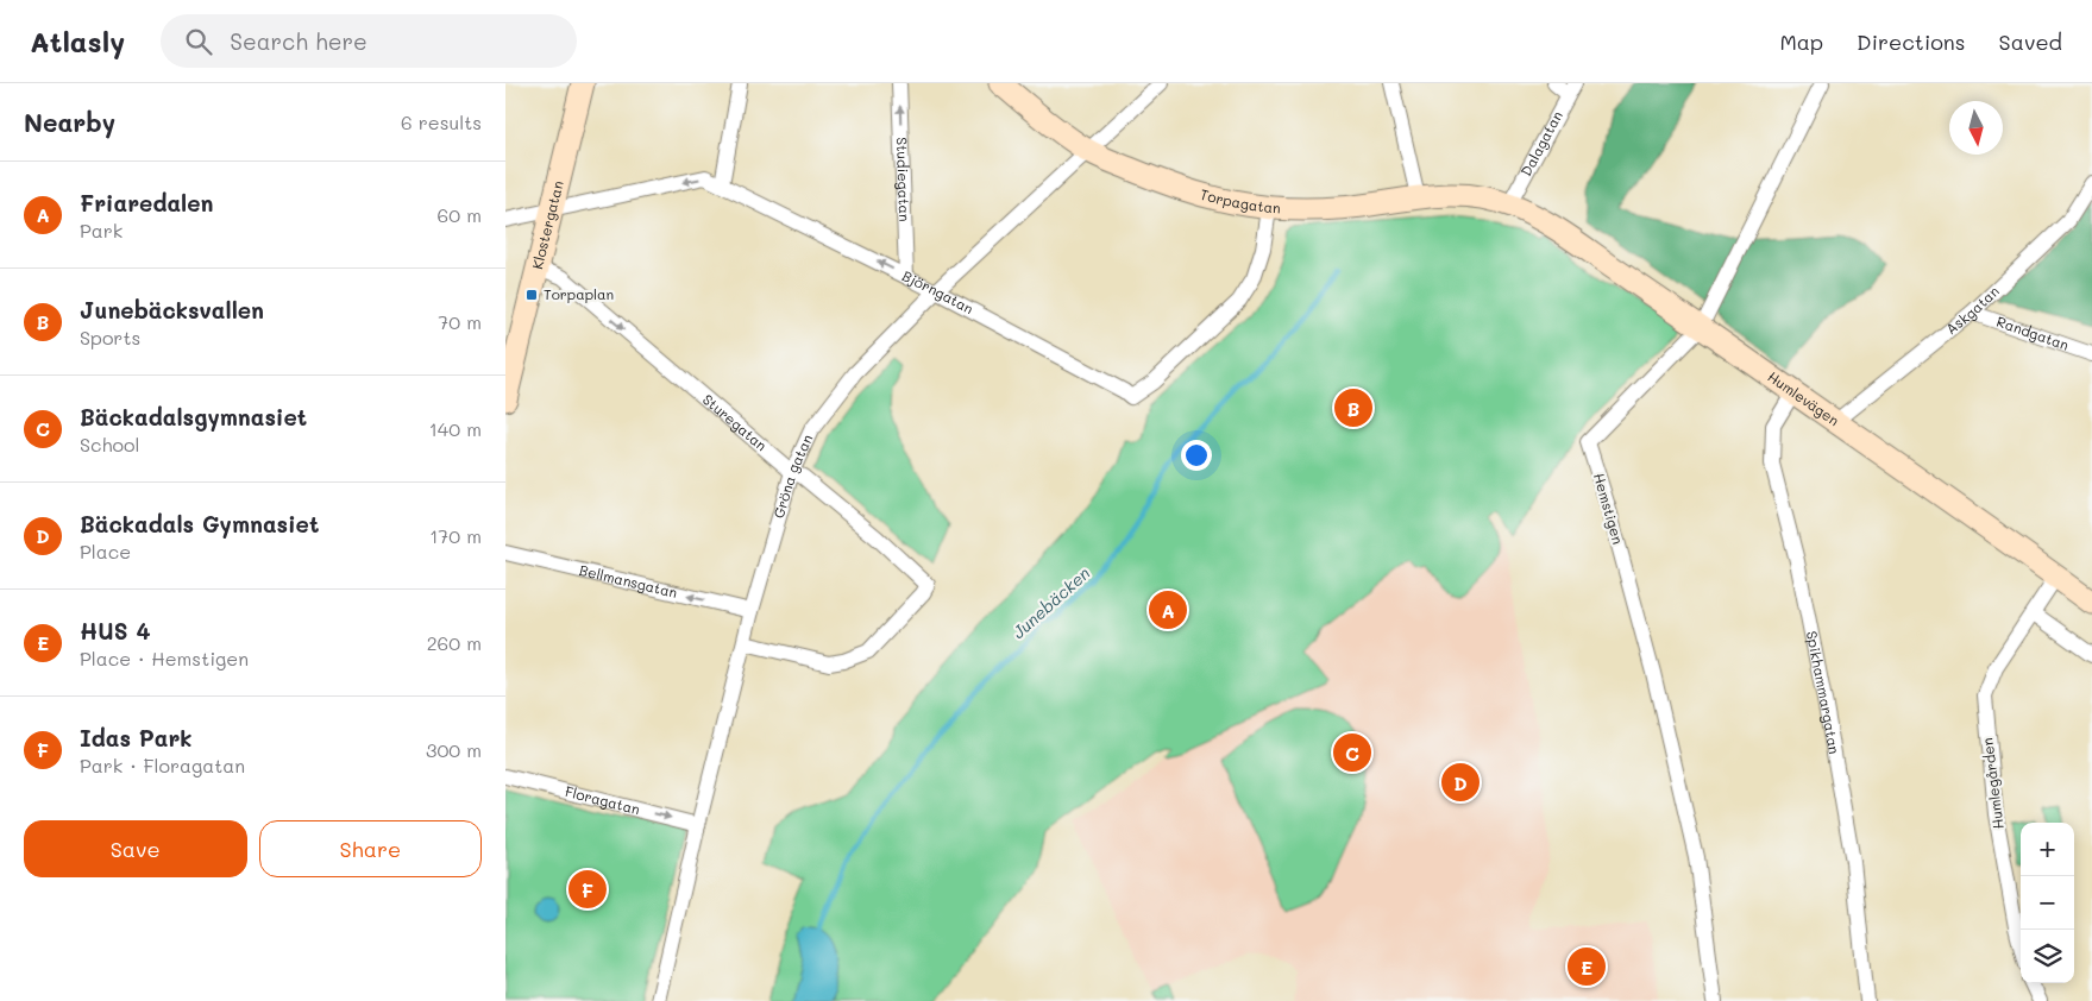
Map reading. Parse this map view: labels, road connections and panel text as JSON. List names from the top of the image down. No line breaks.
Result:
{"streets":{"street":["Dalagatan","Studiegatan","Torpagatan","Klostergatan","Björngatan","Askgatan","Randgatan","Humlevägen","Sturegatan","Gröna gatan","Hemstigen","Bellmansgatan","Spikhammargatan","Humlegården","Floragatan"]},"crossings":[["Dalagatan","Torpagatan"],["Dalagatan","Humlevägen"],["Studiegatan","Björngatan"],["Torpagatan","Björngatan"],["Torpagatan","Humlevägen"],["Torpagatan","Gröna gatan"],["Klostergatan","Björngatan"],["Klostergatan","Sturegatan"],["Björngatan","Gröna gatan"],["Askgatan","Randgatan"],["Askgatan","Humlevägen"],["Humlevägen","Hemstigen"],["Humlevägen","Spikhammargatan"],["Humlevägen","Humlegården"],["Sturegatan","Gröna gatan"],["Gröna gatan","Bellmansgatan"],["Gröna gatan","Floragatan"]],"one_way":["Studiegatan","Björngatan","Sturegatan","Bellmansgatan","Floragatan"],"water":["Junebäcken"],"places":{"transit":["Torpaplan"]},"north":"bottom","page":{"header":"Atlasly","search":"Search here","nav":["Map","Directions","Saved"],"heading":["Nearby","6 results"],"list":[{"mark":"A","name":"Friaredalen","note":"Park","value":"60 m"},{"mark":"B","name":"Junebäcksvallen","note":"Sports","value":"70 m"},{"mark":"C","name":"Bäckadalsgymnasiet","note":"School","value":"140 m"},{"mark":"D","name":"Bäckadals Gymnasiet","note":"Place","value":"170 m"},{"mark":"E","name":"HUS 4","note":"Place · Hemstigen","value":"260 m"},{"mark":"F","name":"Idas Park","note":"Park · Floragatan","value":"300 m"}],"pins":["B","A","C","D","F","E"],"buttons":["Save","Share"],"map_buttons":["+","−"]}}
